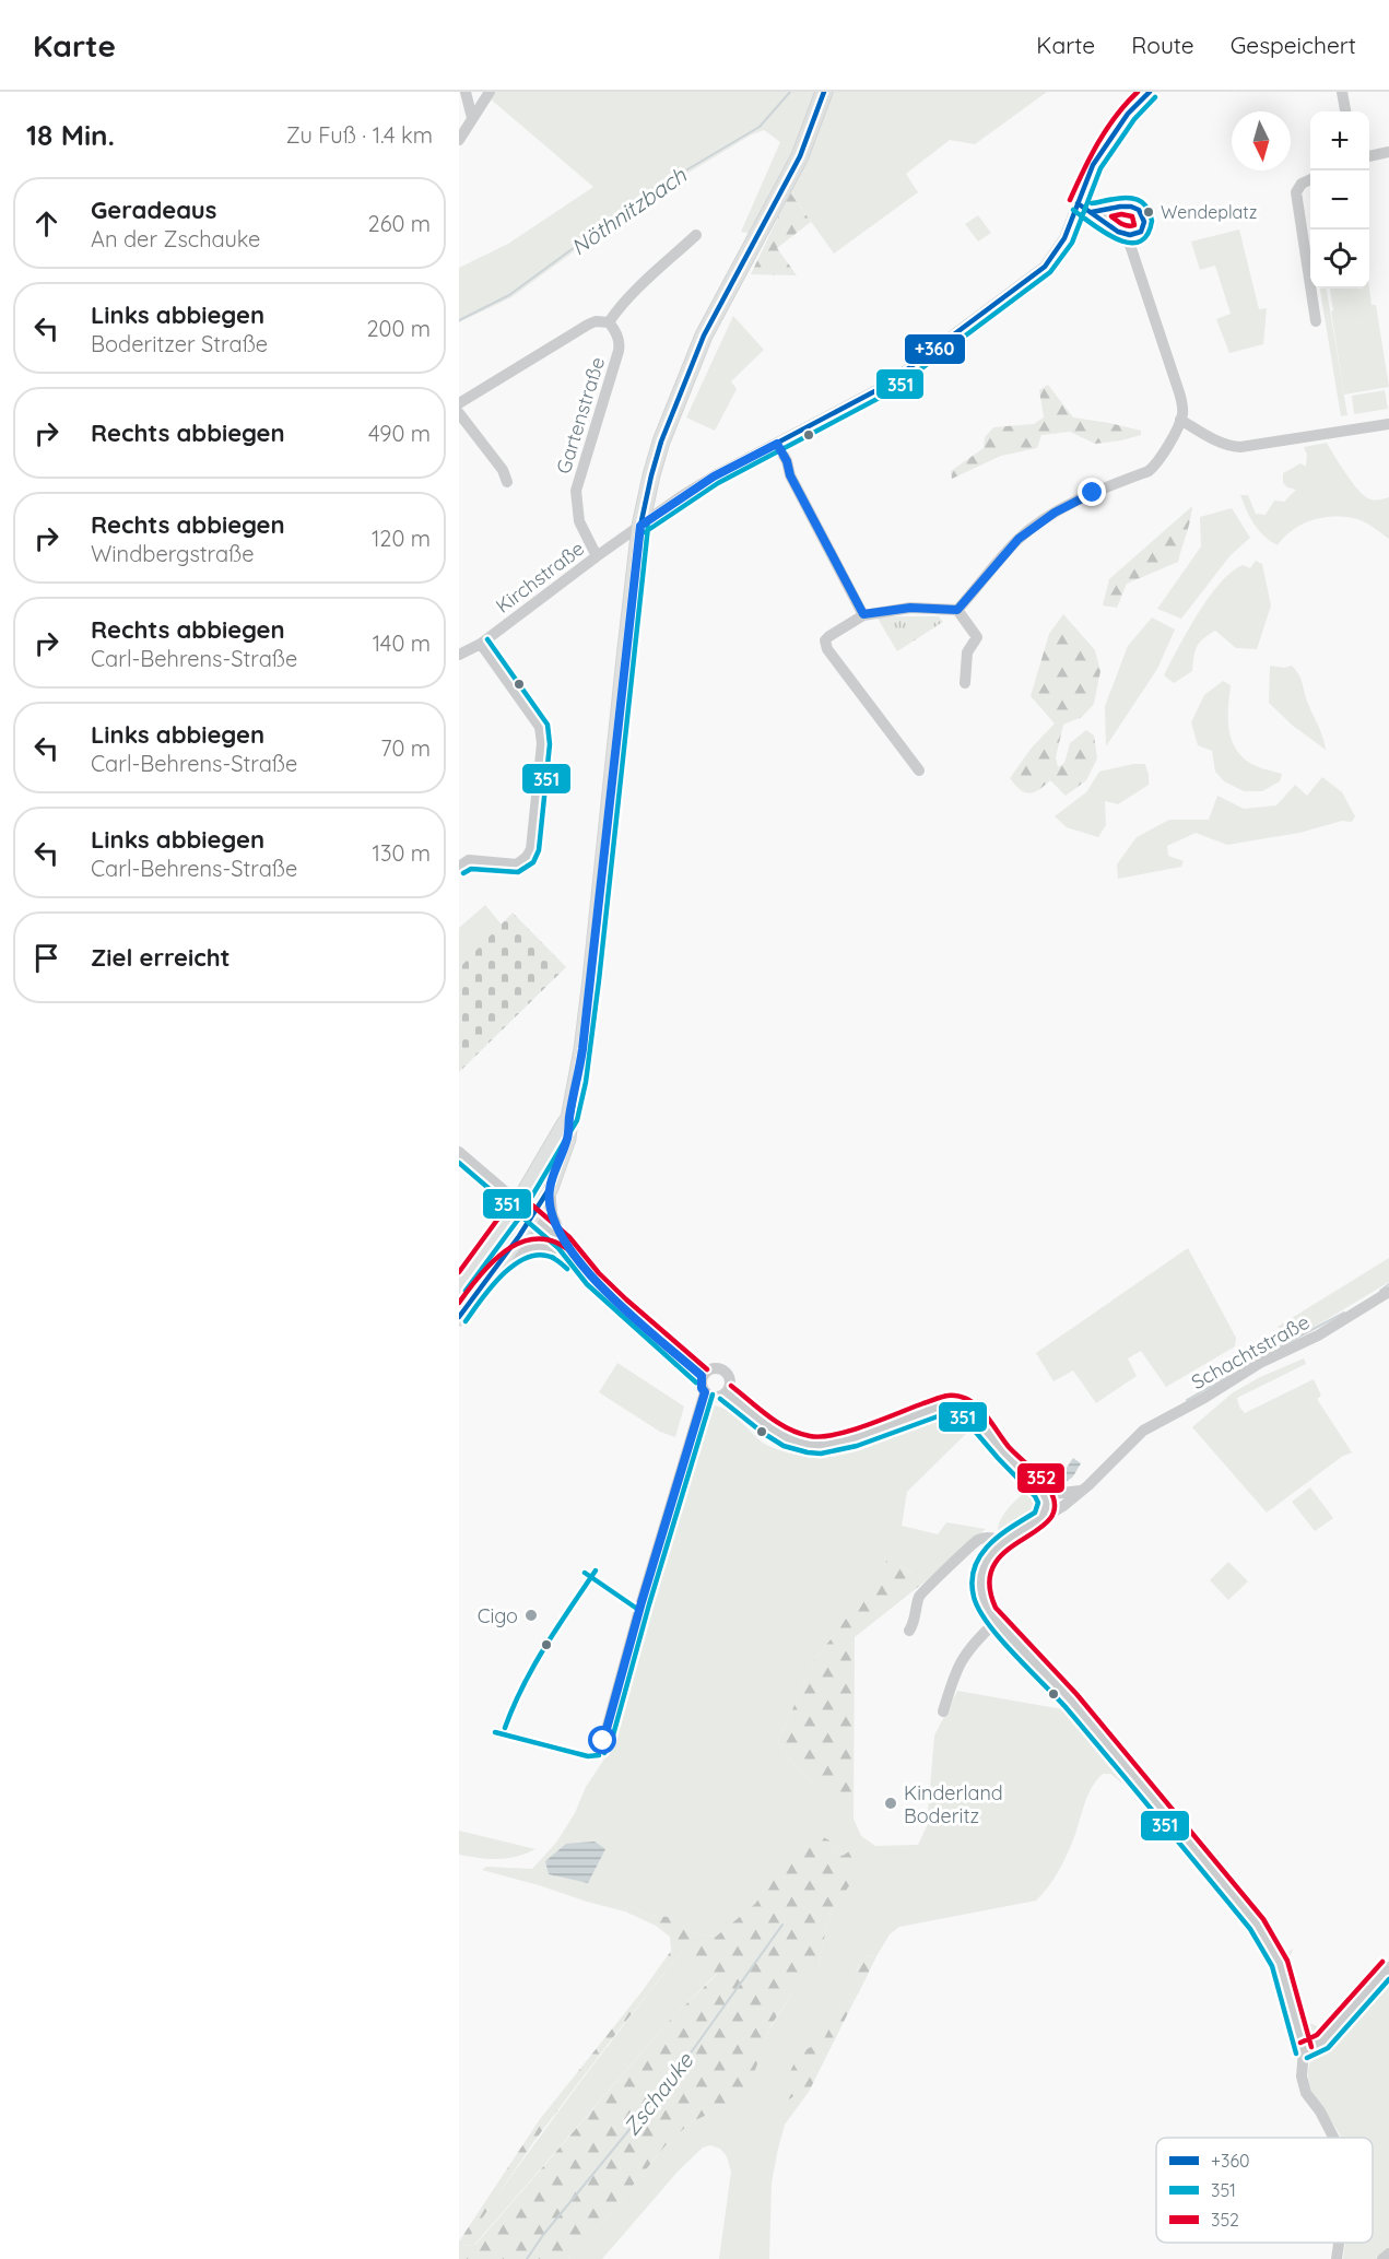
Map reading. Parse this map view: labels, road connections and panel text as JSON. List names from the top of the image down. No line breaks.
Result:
{"streets":{"street":["Gartenstraße","Kirchstraße","Schachtstraße"]},"crossings":[["Gartenstraße","Kirchstraße"]],"water":["Nöthnitzbach","Zschauke"],"places":["Wendeplatz","Cigo","Kinderland Boderitz"],"lines":["transit line +360","transit line 352","transit line 351"],"legend":["+360","351","352"],"north":"bottom","page":{"header":"Karte","nav":["Karte","Route","Gespeichert"],"heading":["18 Min.","Zu Fuß · 1.4 km"],"map_buttons":["+","−"],"list":[["Geradeaus","An der Zschauke","260 m"],["Links abbiegen","Boderitzer Straße","200 m"],["Rechts abbiegen","490 m"],["Rechts abbiegen","Windbergstraße","120 m"],["Rechts abbiegen","Carl-Behrens-Straße","140 m"],["Links abbiegen","Carl-Behrens-Straße","70 m"],["Links abbiegen","Carl-Behrens-Straße","130 m"],"Ziel erreicht"]}}
